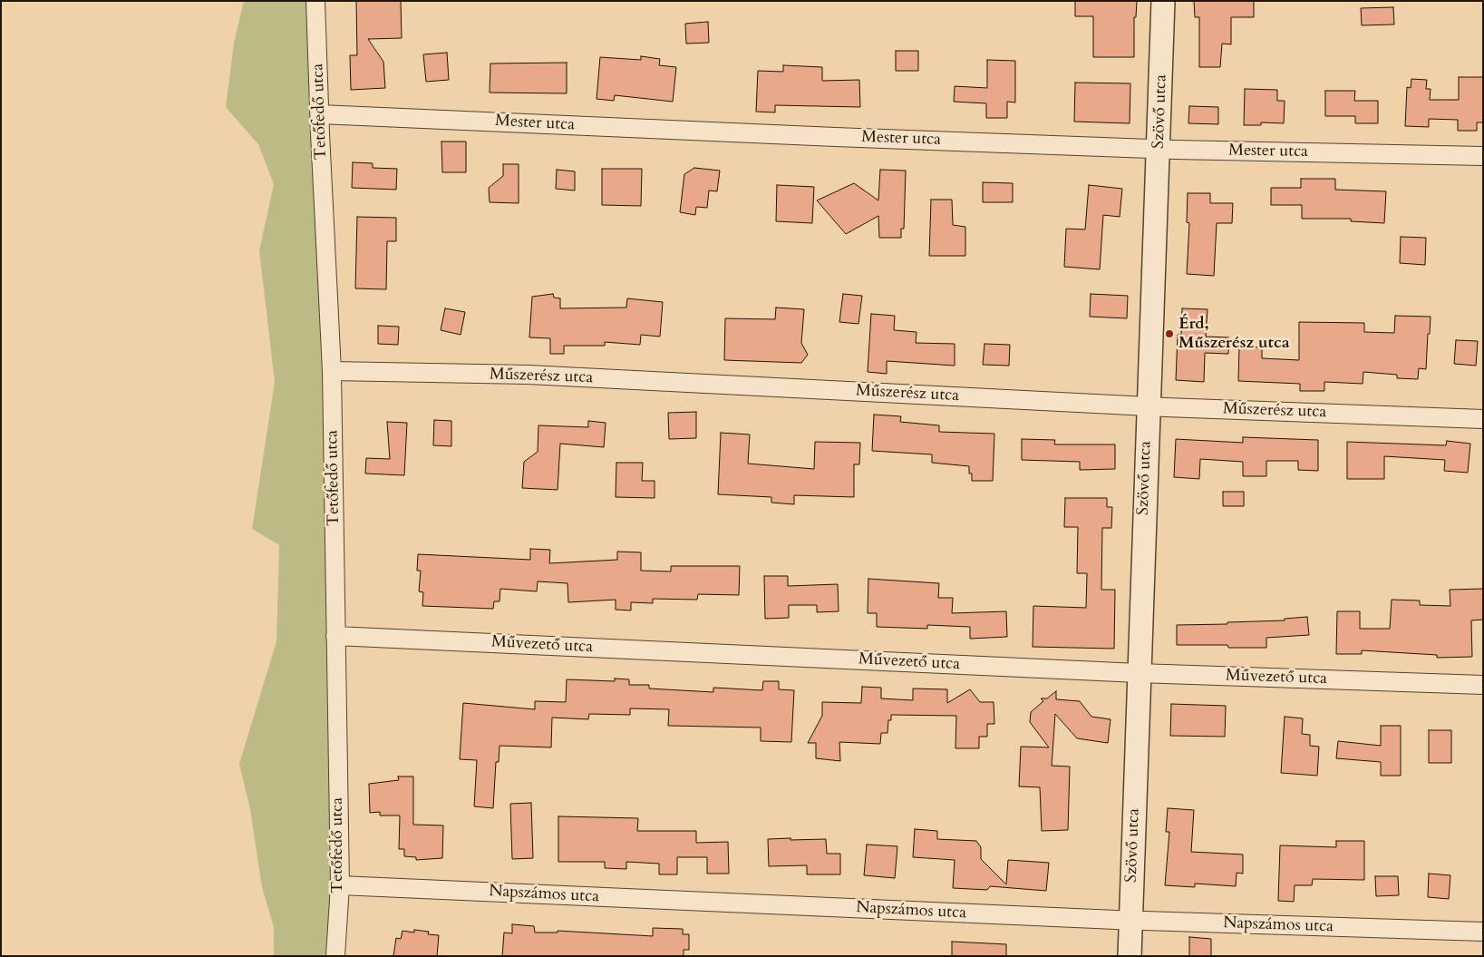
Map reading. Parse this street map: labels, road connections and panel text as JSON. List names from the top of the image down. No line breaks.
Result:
{"streets":{"street":["Tetőfedő utca","Szövő utca","Mester utca","Műszerész utca","Művezető utca","Napszámos utca"]},"crossings":[["Tetőfedő utca","Mester utca"],["Tetőfedő utca","Műszerész utca"],["Tetőfedő utca","Művezető utca"],["Tetőfedő utca","Napszámos utca"],["Szövő utca","Mester utca"],["Szövő utca","Műszerész utca"],["Szövő utca","Művezető utca"],["Szövő utca","Napszámos utca"]],"places":["Érd, Műszerész utca"]}
